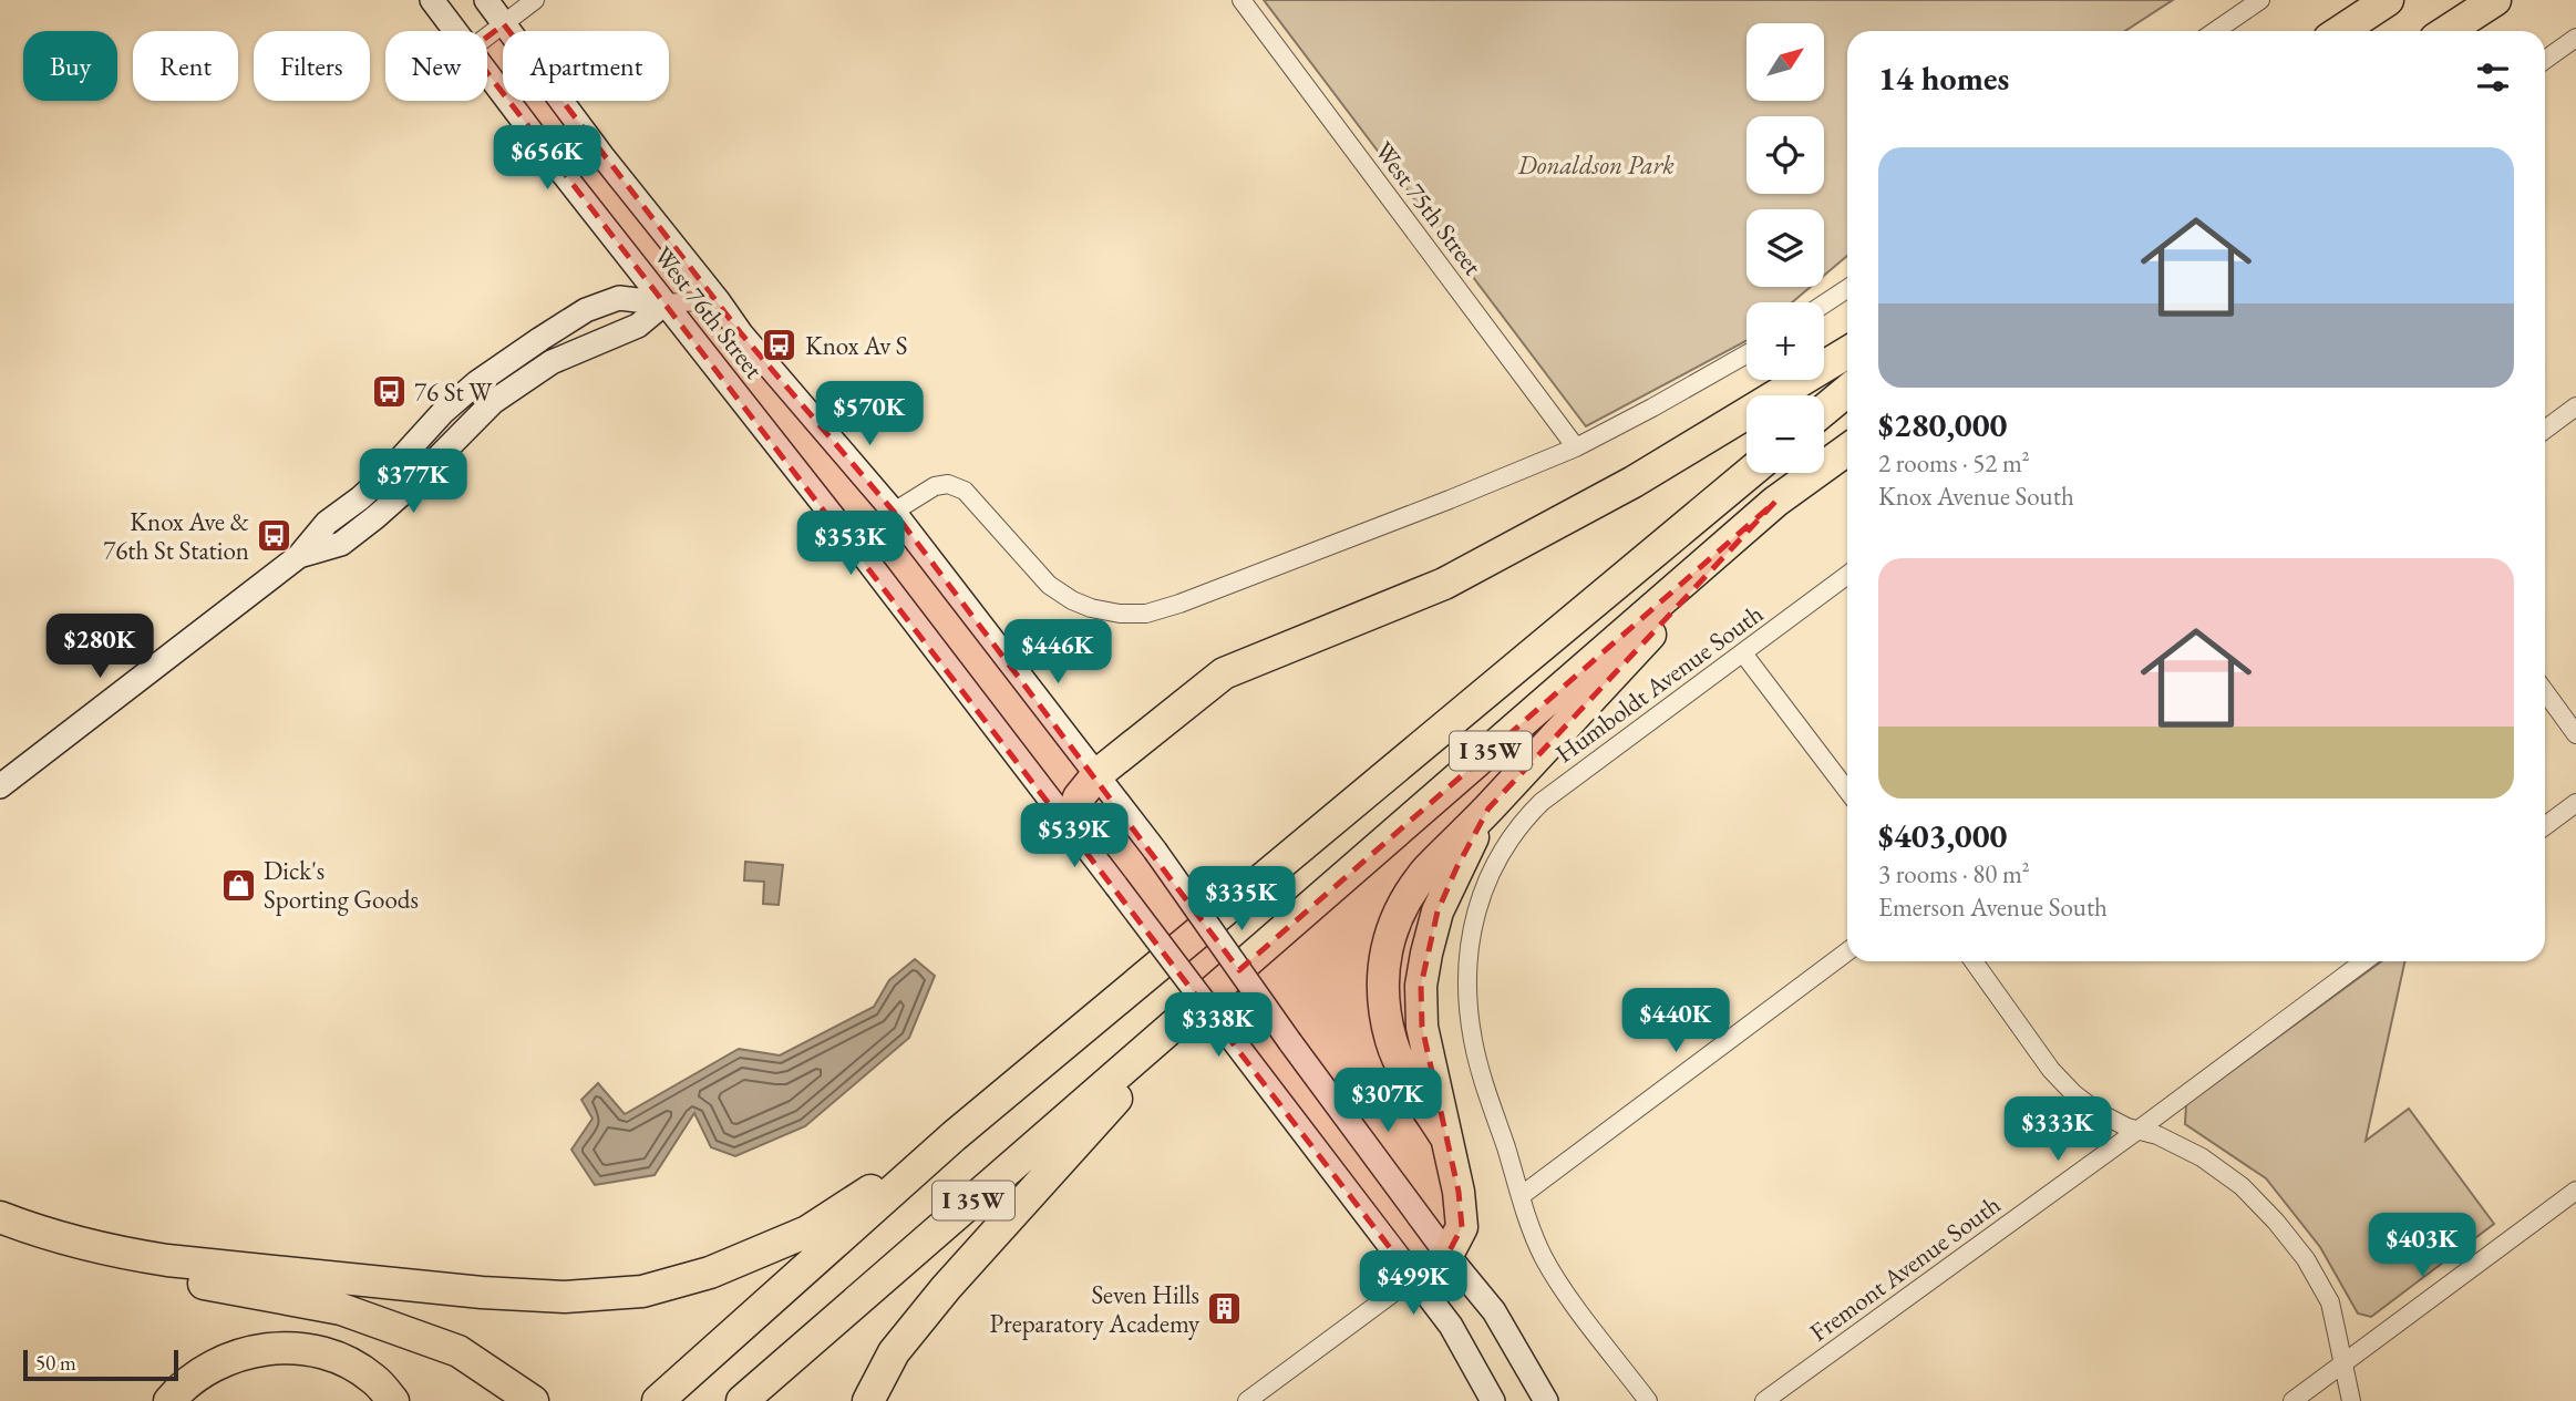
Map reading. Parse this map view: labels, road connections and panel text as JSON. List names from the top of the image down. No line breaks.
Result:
{"streets":{"highway":["I 35W"],"street":["West 75th Street","West 76th Street","Humboldt Avenue South","Fremont Avenue South"]},"parks":["Donaldson Park"],"places":{"bus stop":["Knox Av S","76 St W","Knox Ave & 76th St Station"],"shop":["Dick's Sporting Goods"],"building":["Seven Hills Preparatory Academy"]},"scale_bar":"50 m","north":"top right","page":{"map_buttons":["+","−"],"chip":["Buy","Rent","Filters","New","Apartment"],"heading":"14 homes","list":[{"name":"$280,000","note":"2 rooms · 52 m² · Knox Avenue South"},{"name":"$403,000","note":"3 rooms · 80 m² · Emerson Avenue South"}],"price":["$656K","$570K","$377K","$353K","$280K","$446K","$539K","$335K","$440K","$338K","$307K","$333K","$403K","$499K"],"scale":"50 m"}}
